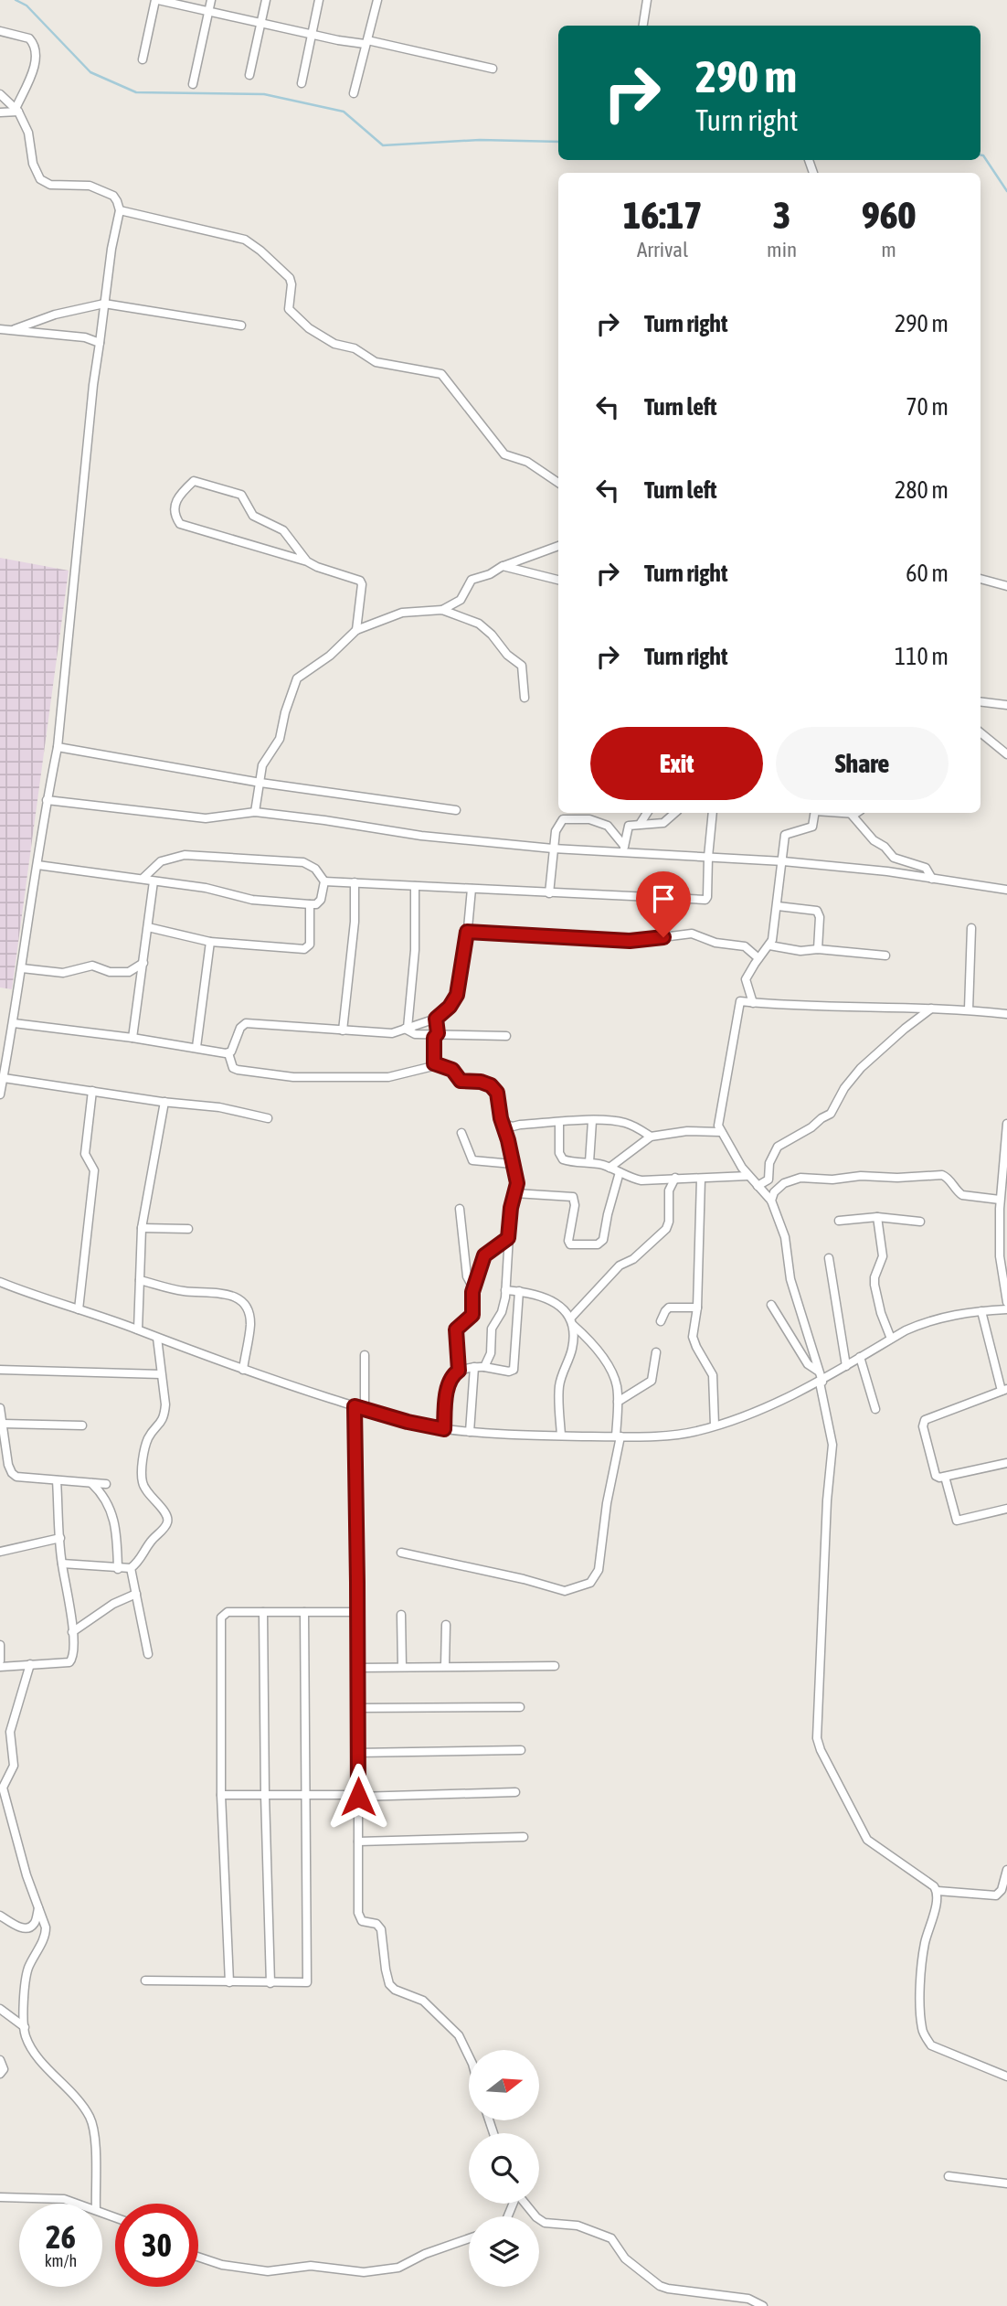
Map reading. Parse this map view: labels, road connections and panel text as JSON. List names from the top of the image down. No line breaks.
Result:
{"north":"right","page":{"turn":["290 m","Turn right"],"eta":["16:17","Arrival","3","min","960","m"],"list":[{"name":"Turn right","value":"290 m"},{"name":"Turn left","value":"70 m"},{"name":"Turn left","value":"280 m"},{"name":"Turn right","value":"60 m"},{"name":"Turn right","value":"110 m"}],"buttons":["Exit","Share"],"speed":"26 km/h","limit":"30"}}
